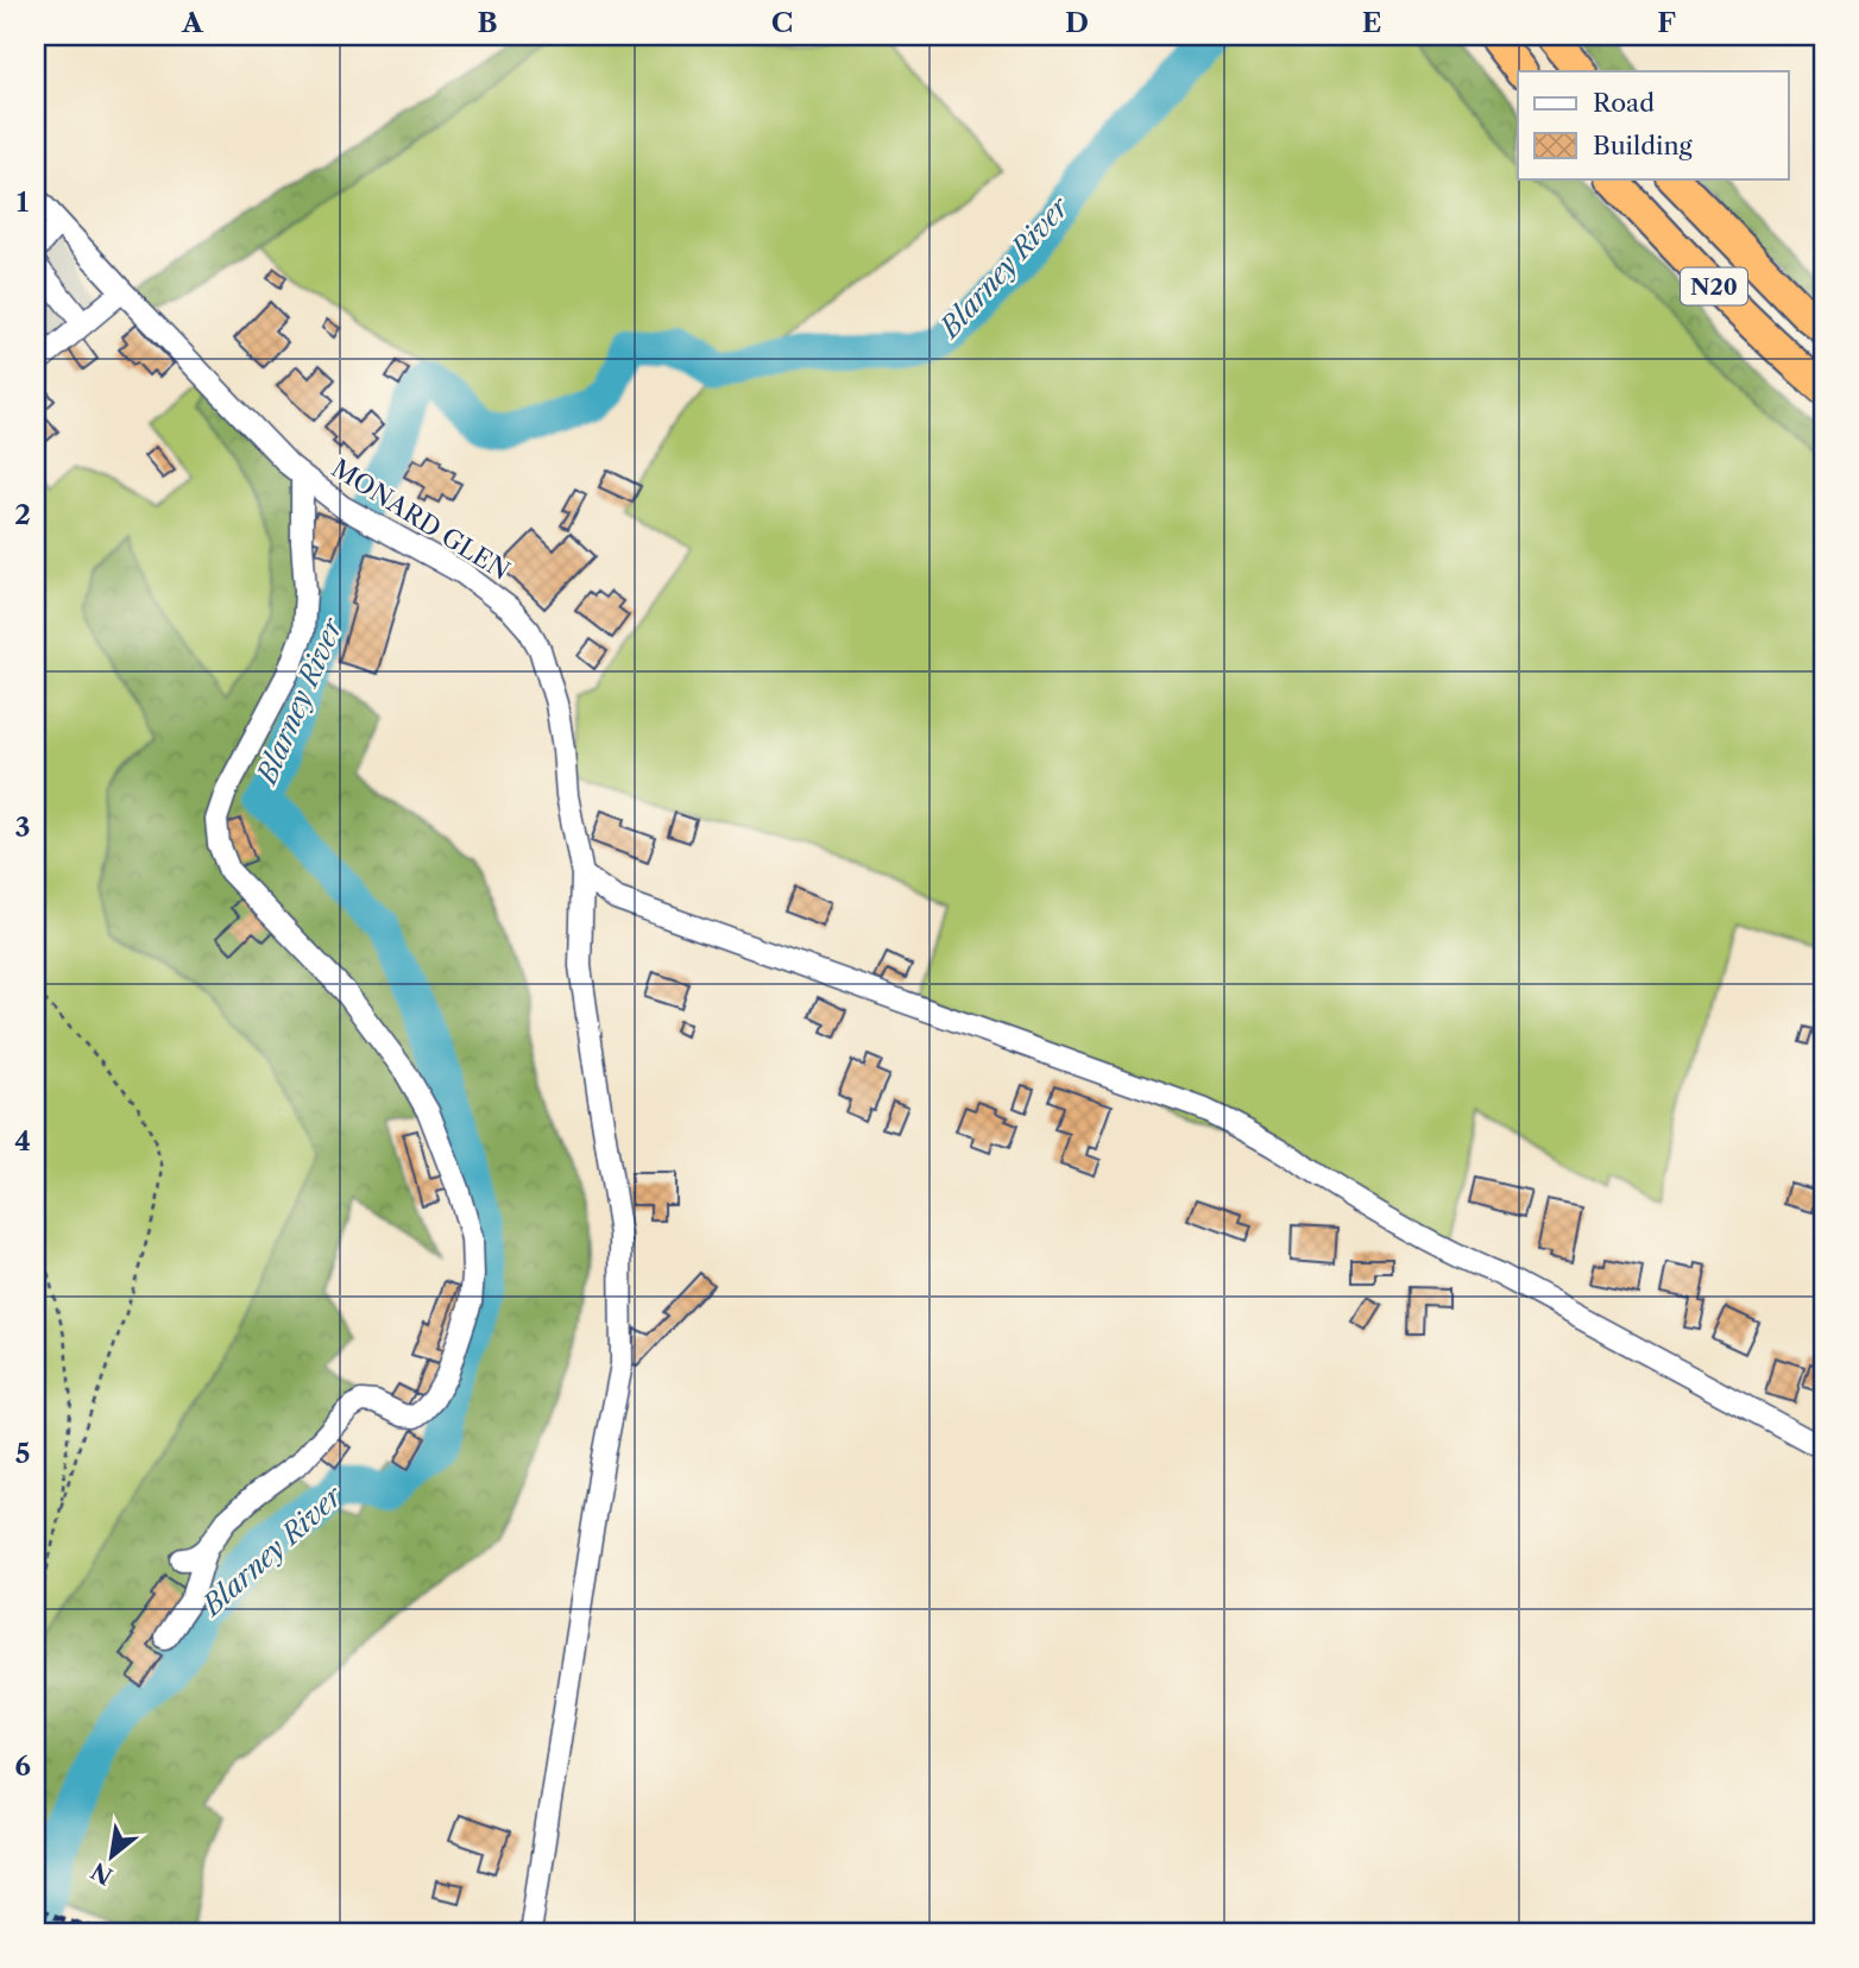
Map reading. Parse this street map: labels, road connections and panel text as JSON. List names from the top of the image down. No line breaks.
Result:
{"streets":{"highway":["N20"],"street":["MONARD GLEN"]},"water":["Blarney River"],"legend":["Road","Building"],"north":"bottom left","grid":{"columns":["A","B","C","D","E","F"],"rows":["1","2","3","4","5","6"]}}
